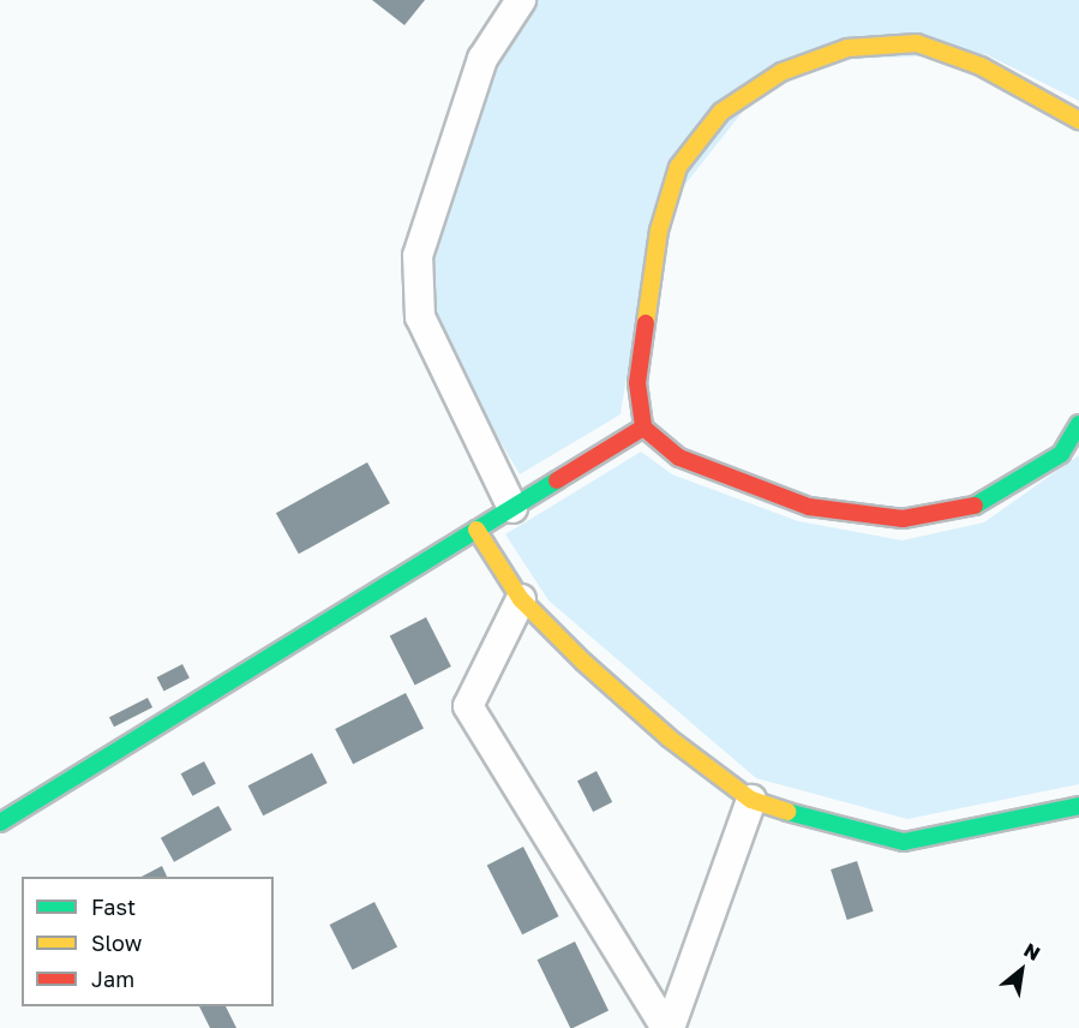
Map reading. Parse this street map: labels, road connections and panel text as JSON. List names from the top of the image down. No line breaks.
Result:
{"legend":["Fast","Slow","Jam"],"north":"top right"}
